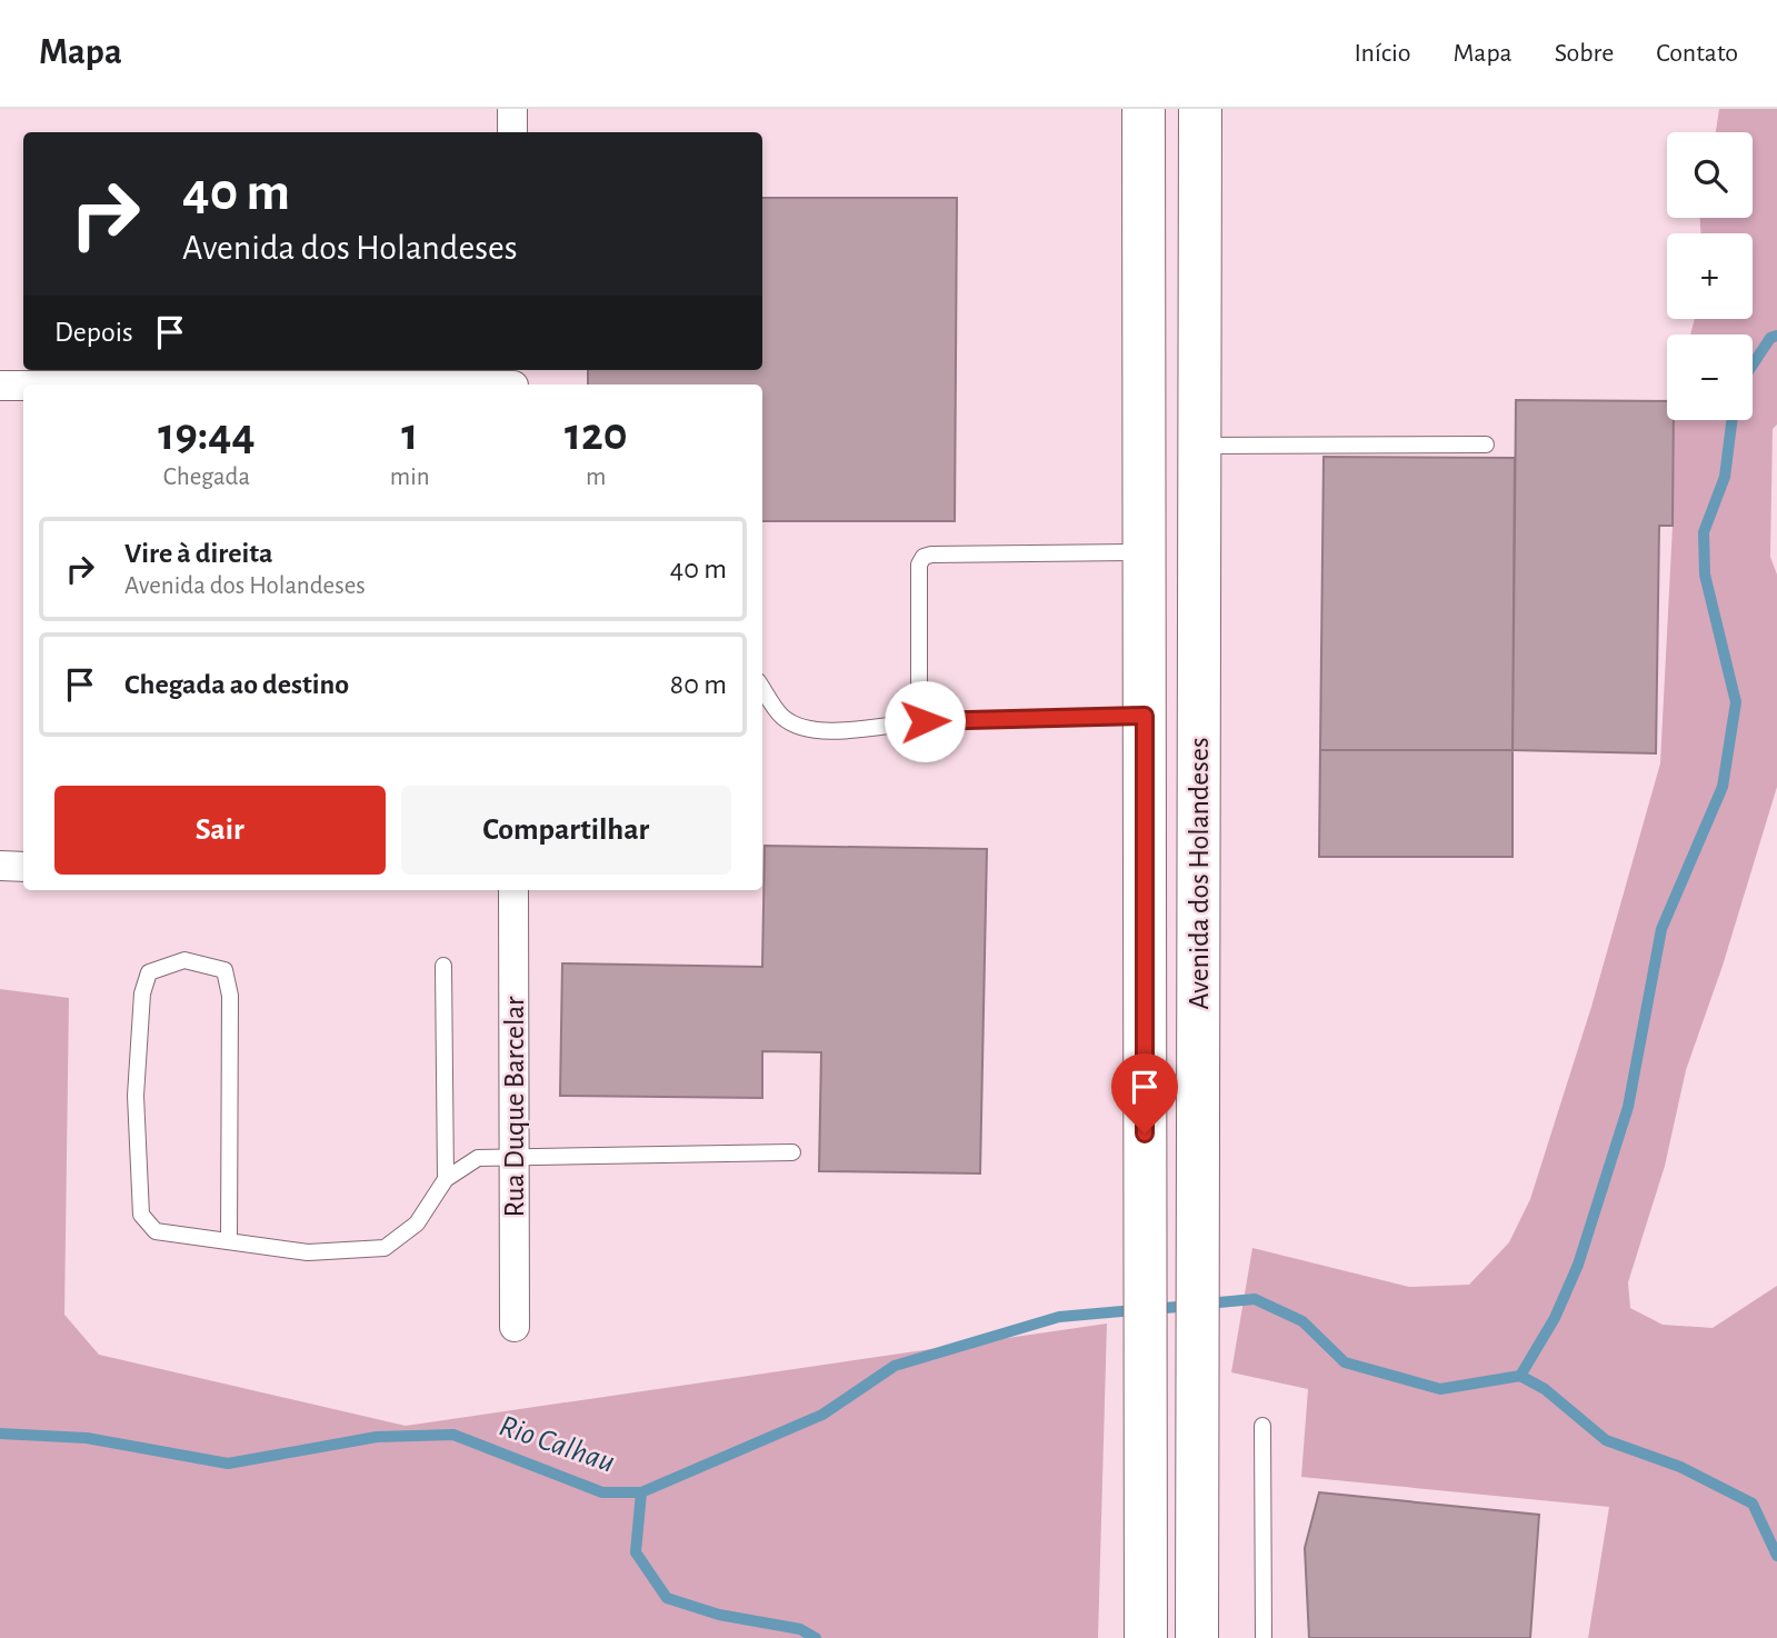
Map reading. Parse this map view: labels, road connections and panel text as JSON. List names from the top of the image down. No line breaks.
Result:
{"streets":{"main road":["Avenida dos Holandeses"],"street":["Rua Duque Barcelar"]},"water":["Rio Calhau"],"page":{"header":"Mapa","nav":["Início","Mapa","Sobre","Contato"],"map_buttons":["+","−"],"turn":["40 m","Avenida dos Holandeses"],"then":"Depois","eta":["19:44","Chegada","1","min","120","m"],"list":[{"name":"Vire à direita","note":"Avenida dos Holandeses","value":"40 m"},{"name":"Chegada ao destino","value":"80 m"}],"buttons":["Sair","Compartilhar"]}}
